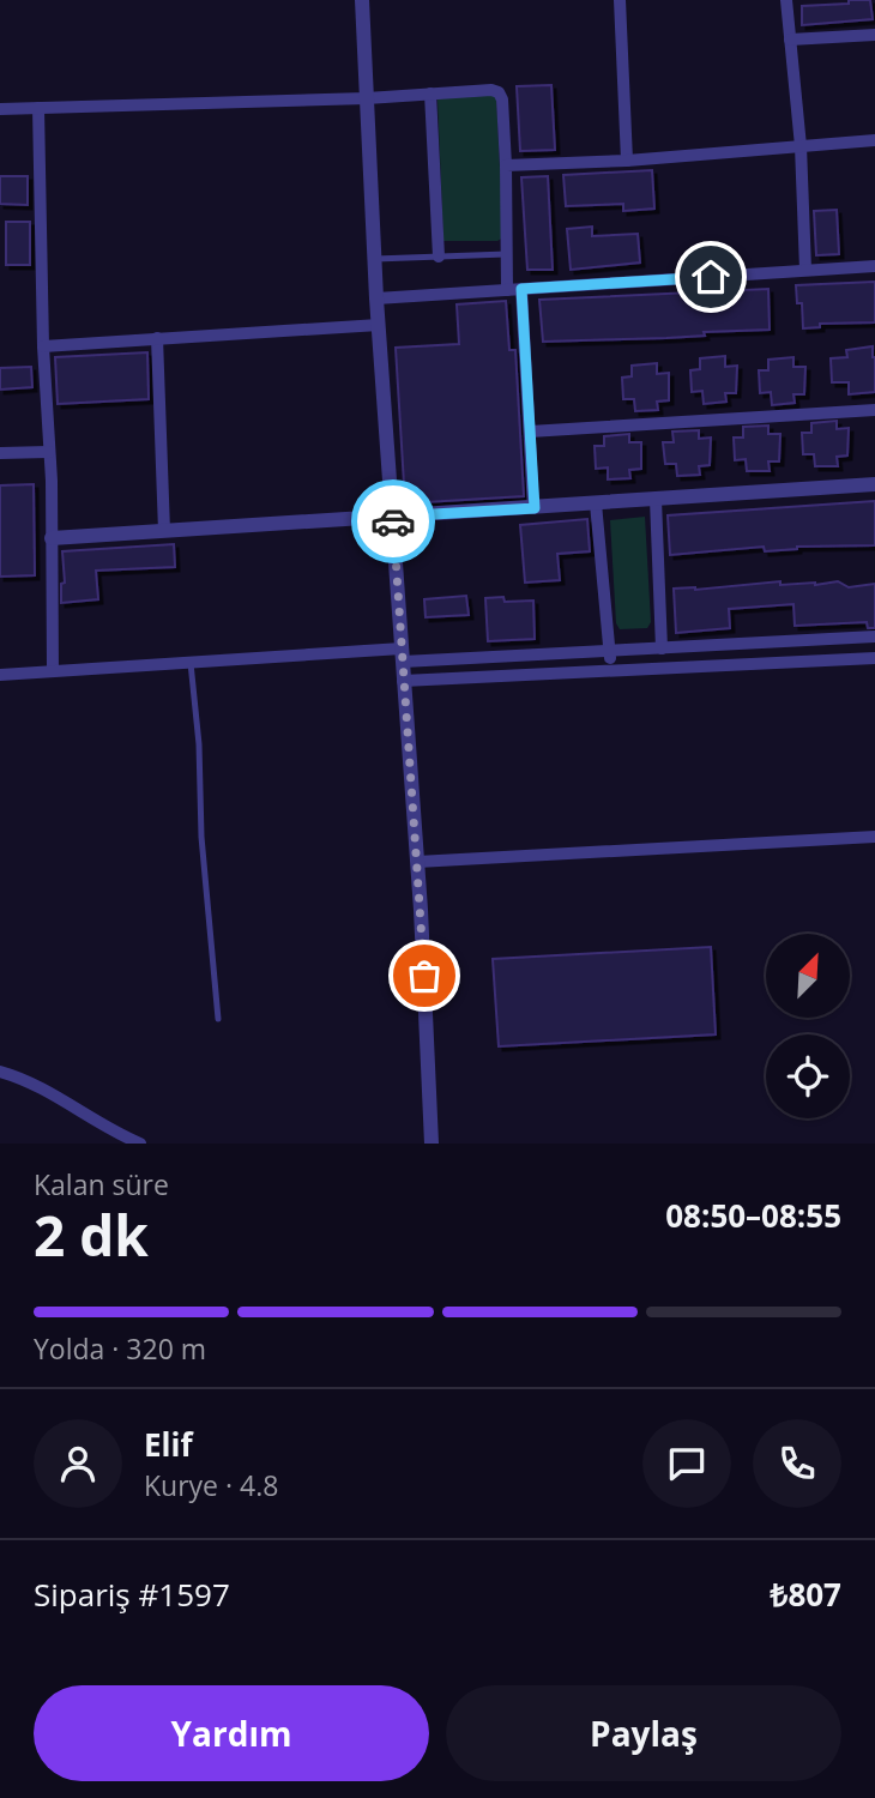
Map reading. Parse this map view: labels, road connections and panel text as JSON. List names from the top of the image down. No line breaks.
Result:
{"north":"top right","page":{"heading":["2 dk","Kalan süre","08:50–08:55"],"panel":["Elif","Kurye · 4.8","Sipariş #1597","₺807"],"bar":"Yolda · 320 m","buttons":["Yardım","Paylaş"]}}
